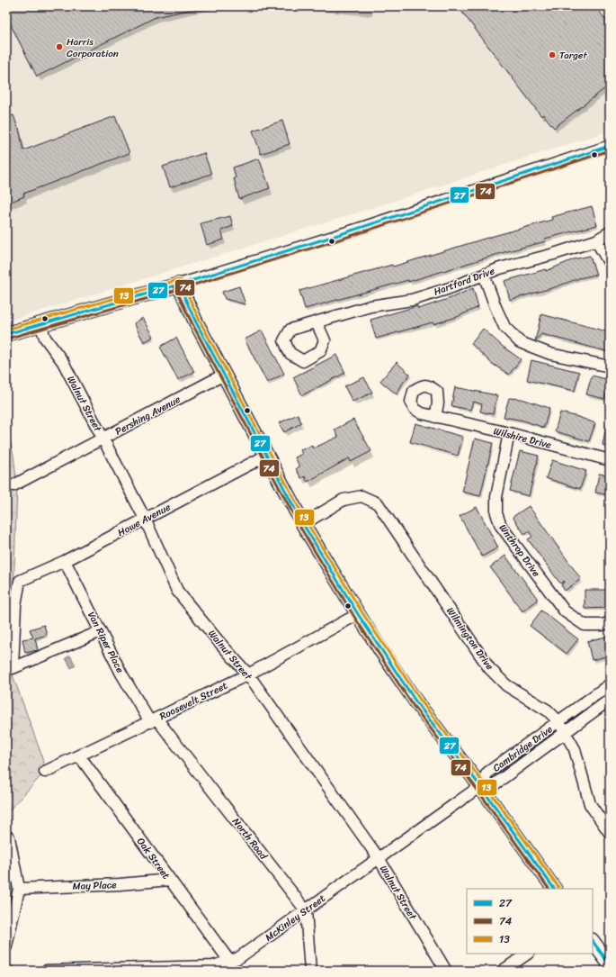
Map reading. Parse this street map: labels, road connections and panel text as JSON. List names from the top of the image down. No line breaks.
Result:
{"streets":{"street":["Hartford Drive","Walnut Street","Pershing Avenue","Wilshire Drive","Howe Avenue","Wnthrop Drive","Wilmington Drive","Van Riper Place","Roosevelt Street","Cambridge Drive","North Road","Oak Street","May Place","McKinley Street"]},"crossings":[["Walnut Street","Pershing Avenue"],["Walnut Street","Howe Avenue"],["Walnut Street","Roosevelt Street"],["Walnut Street","McKinley Street"],["Wilshire Drive","Wnthrop Drive"],["Howe Avenue","Van Riper Place"],["Wilmington Drive","Cambridge Drive"],["Van Riper Place","Roosevelt Street"],["Van Riper Place","North Road"],["Roosevelt Street","North Road"],["Roosevelt Street","Oak Street"],["Cambridge Drive","McKinley Street"],["North Road","McKinley Street"],["Oak Street","May Place"],["Oak Street","McKinley Street"]],"places":["Harris Corporation","Target"],"lines":["transit line 27","transit line 74","transit line 13"],"legend":["27","74","13"]}
